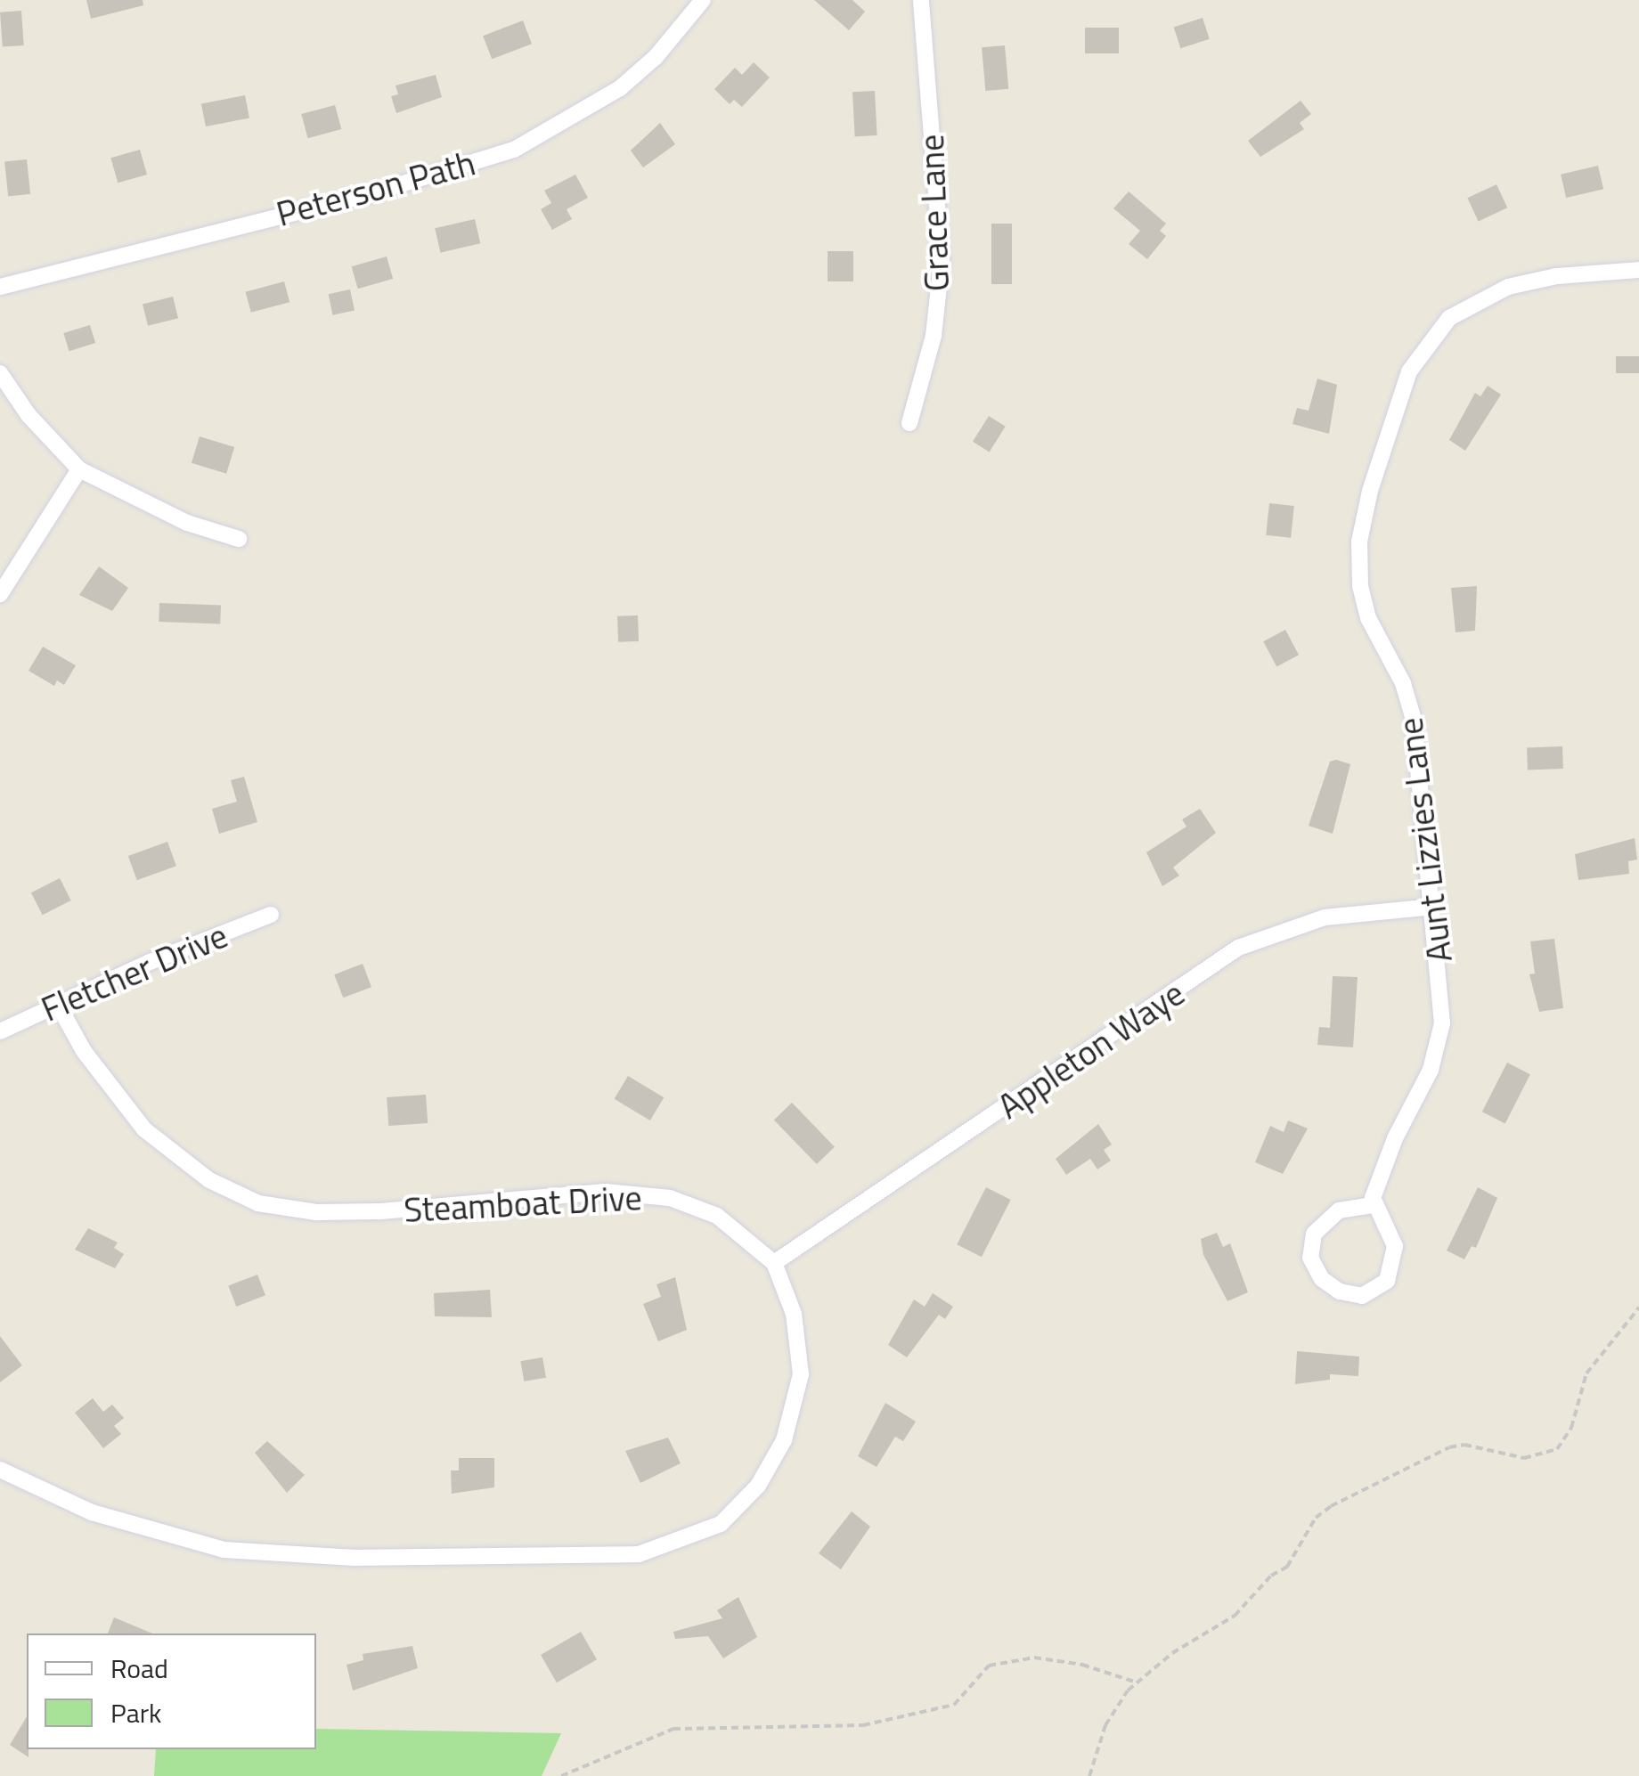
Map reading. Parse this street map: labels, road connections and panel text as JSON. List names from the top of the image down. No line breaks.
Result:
{"streets":{"street":["Peterson Path","Grace Lane","Aunt Lizzies Lane","Fletcher Drive","Appleton Waye","Steamboat Drive"]},"crossings":[["Aunt Lizzies Lane","Appleton Waye"],["Fletcher Drive","Steamboat Drive"],["Appleton Waye","Steamboat Drive"]],"legend":["Road","Park"]}
